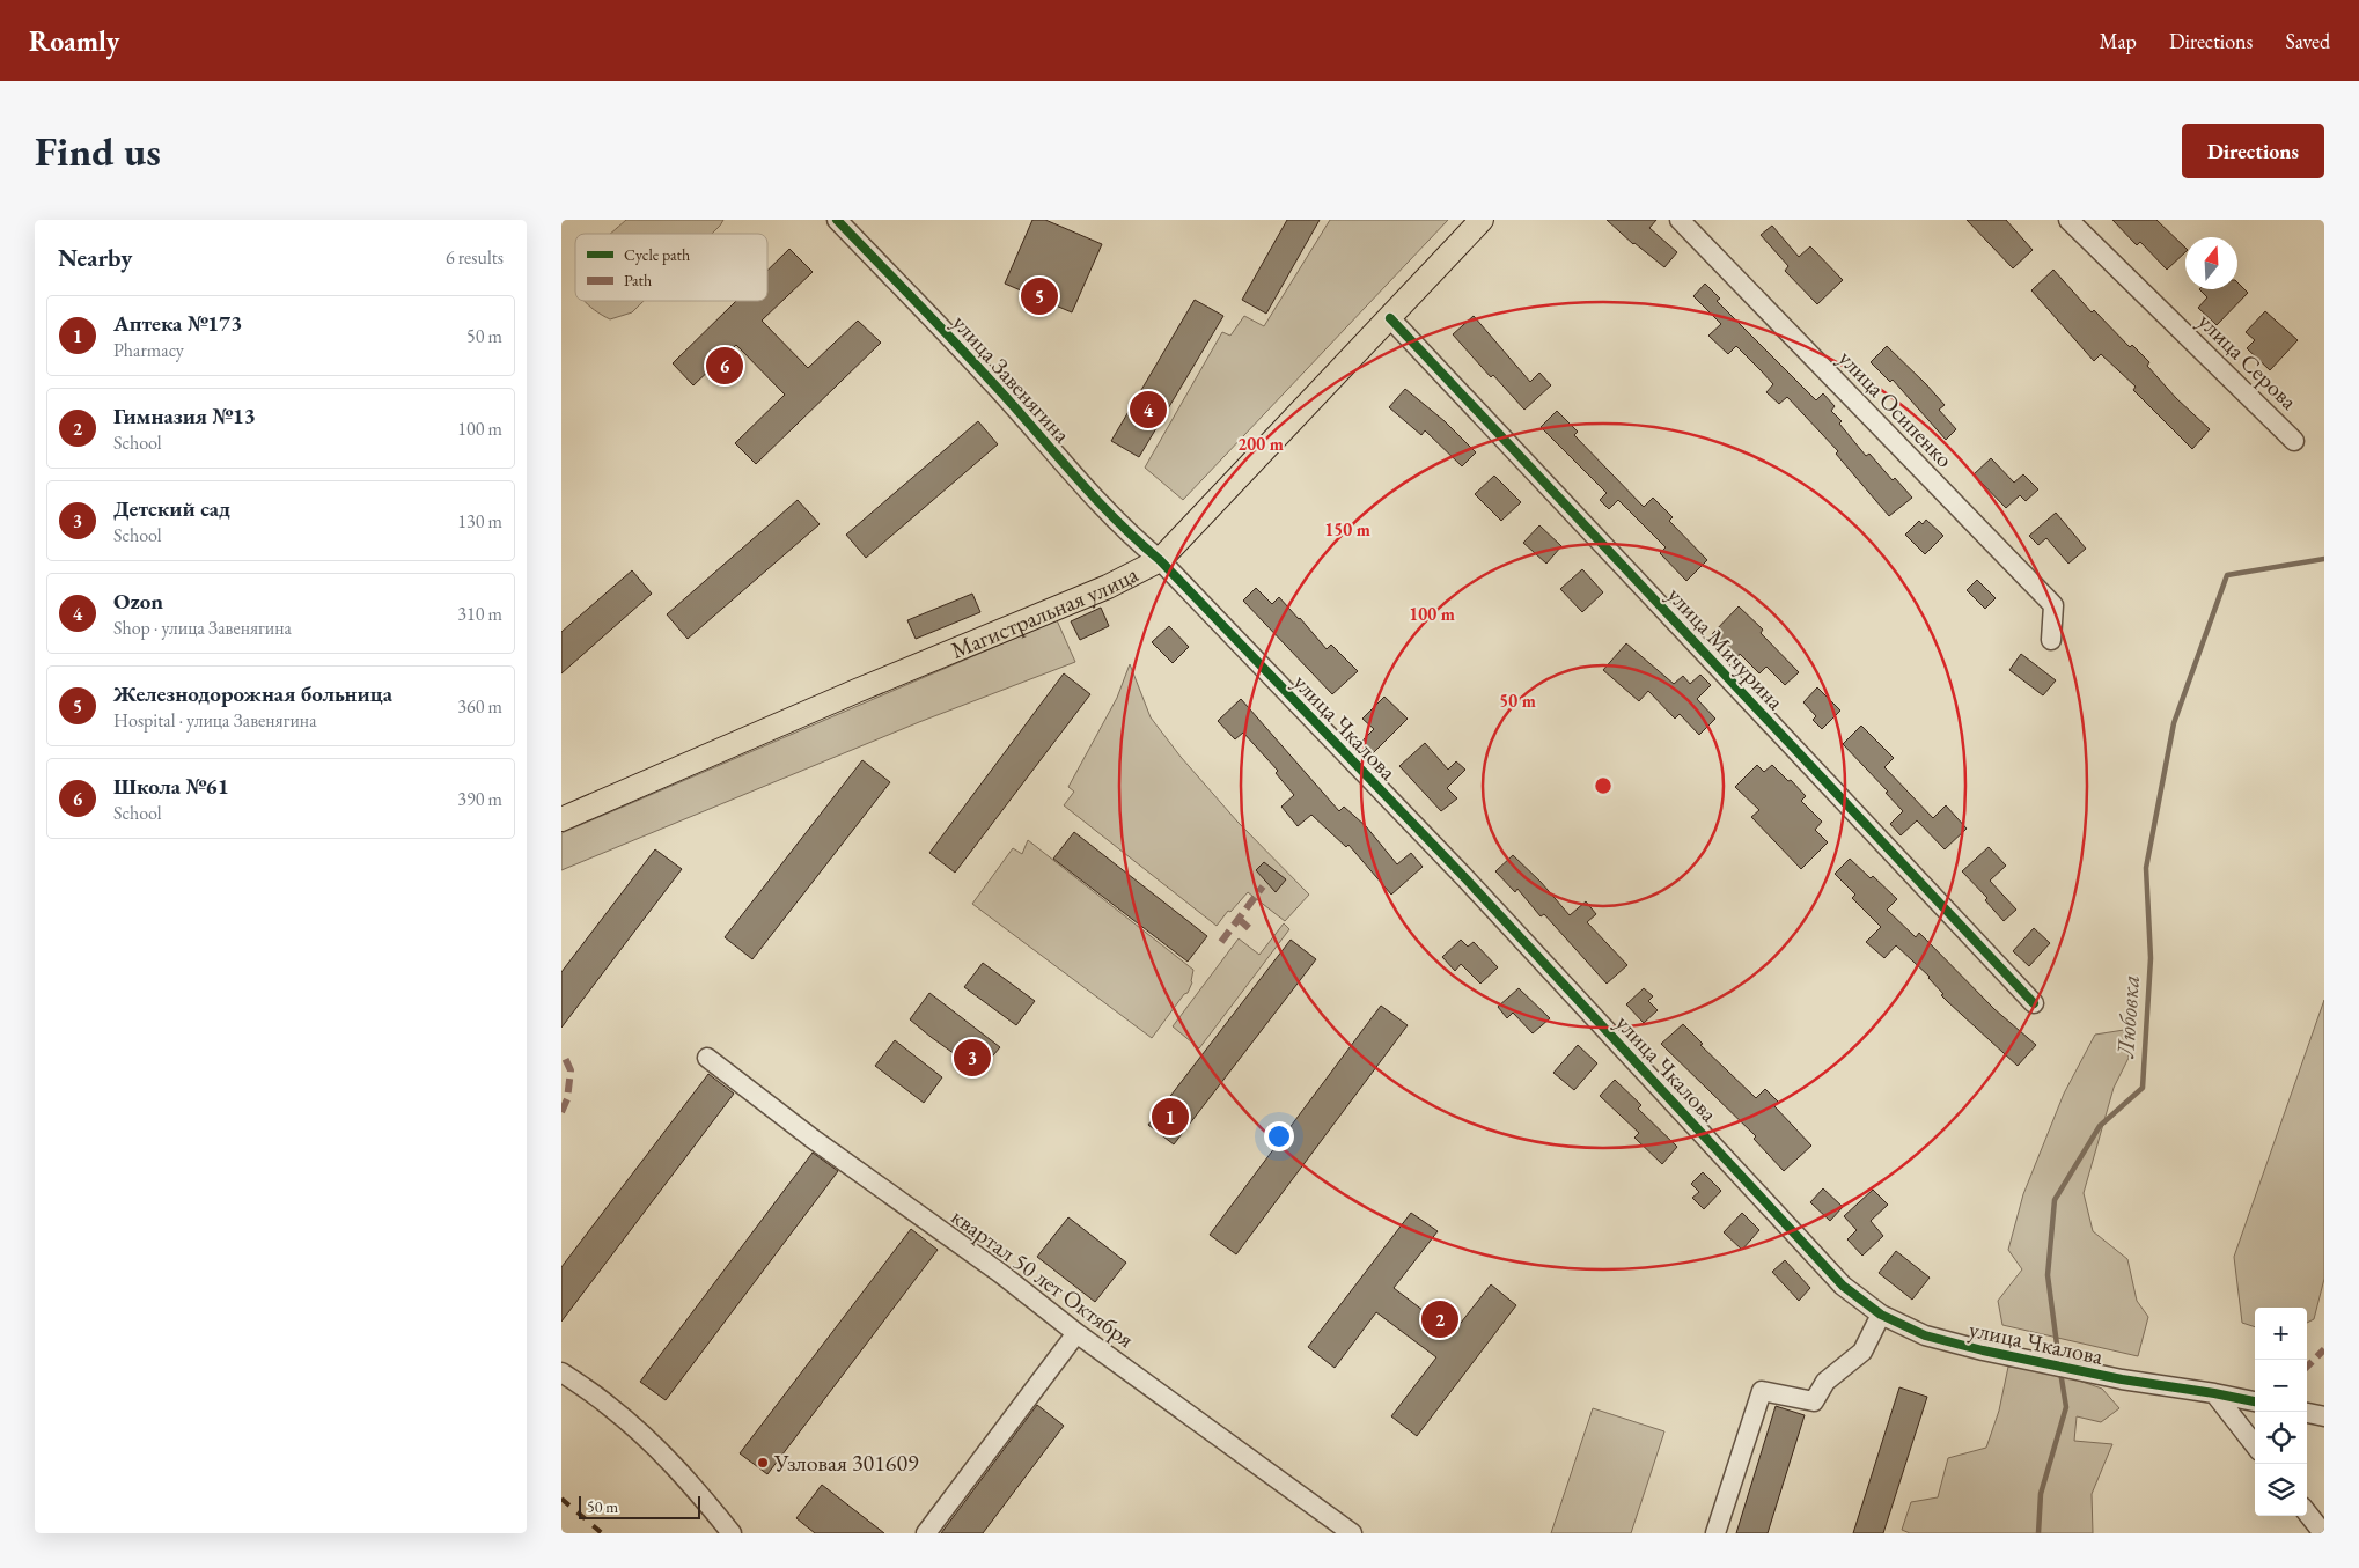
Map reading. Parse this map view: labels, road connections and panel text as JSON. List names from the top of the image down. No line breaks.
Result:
{"streets":{"main road":["Магистральная улица"],"street":["улица Серова","улица Завенягина","улица Осипенко","улица Мичурина","улица Чкалова","квартал 50 лет Октября"]},"crossings":[["улица Завенягина","Магистральная улица"],["улица Завенягина","улица Чкалова"],["Магистральная улица","улица Мичурина"],["Магистральная улица","улица Чкалова"]],"water":["Любовка"],"places":["Узловая 301609"],"legend":["Cycle path","Path"],"scale_bar":"50 m","north":"top","page":{"header":"Roamly","nav":["Map","Directions","Saved"],"buttons":"Directions","title":"Find us","heading":["Nearby","6 results"],"pins":["5","6","4","3","1","2"],"list":[{"mark":"1","name":"Аптека №173","note":"Pharmacy","value":"50 m"},{"mark":"2","name":"Гимназия №13","note":"School","value":"100 m"},{"mark":"3","name":"Детский сад","note":"School","value":"130 m"},{"mark":"4","name":"Ozon","note":"Shop · улица Завенягина","value":"310 m"},{"mark":"5","name":"Железнодорожная больница","note":"Hospital · улица Завенягина","value":"360 m"},{"mark":"6","name":"Школа №61","note":"School","value":"390 m"}],"map_buttons":["+","−"],"scale":"50 m"},"rings":["200 m","150 m","100 m","50 m"]}
